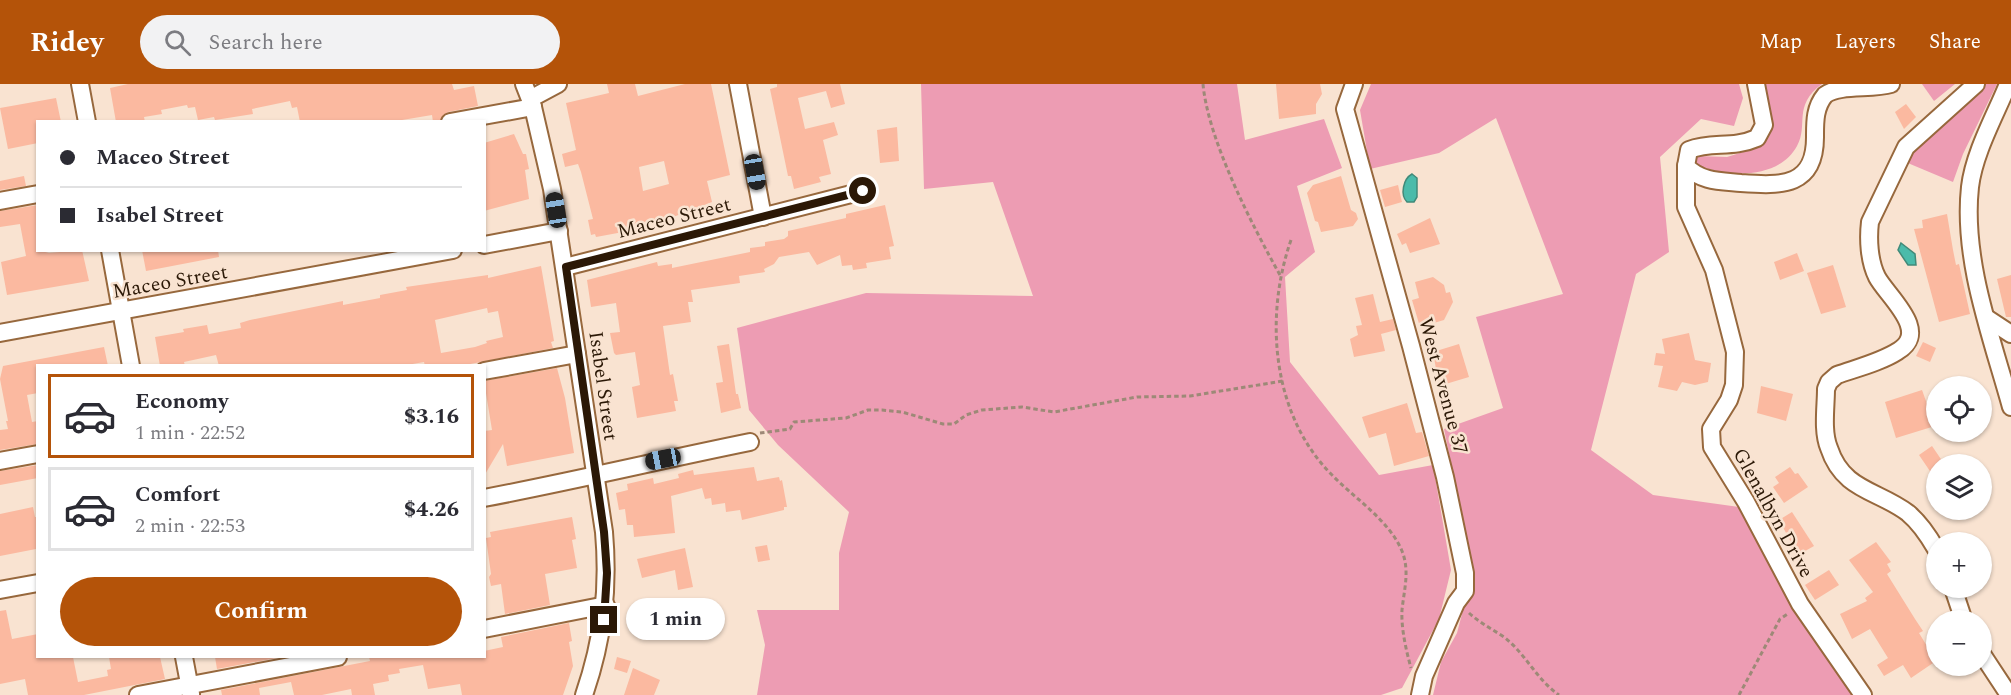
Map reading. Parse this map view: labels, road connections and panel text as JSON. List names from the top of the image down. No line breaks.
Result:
{"streets":{"street":["Maceo Street","Isabel Street","West Avenue 37","Glenalbyn Drive"]},"crossings":[["Maceo Street","Isabel Street"]],"page":{"header":"Ridey","search":"Search here","nav":["Map","Layers","Share"],"banner":["Maceo Street","Isabel Street"],"list":[{"name":"Economy","note":"1 min · 22:52","value":"$3.16"},{"name":"Comfort","note":"2 min · 22:53","value":"$4.26"}],"map_buttons":["+","−"],"buttons":"Confirm","bubble":"1 min"}}
